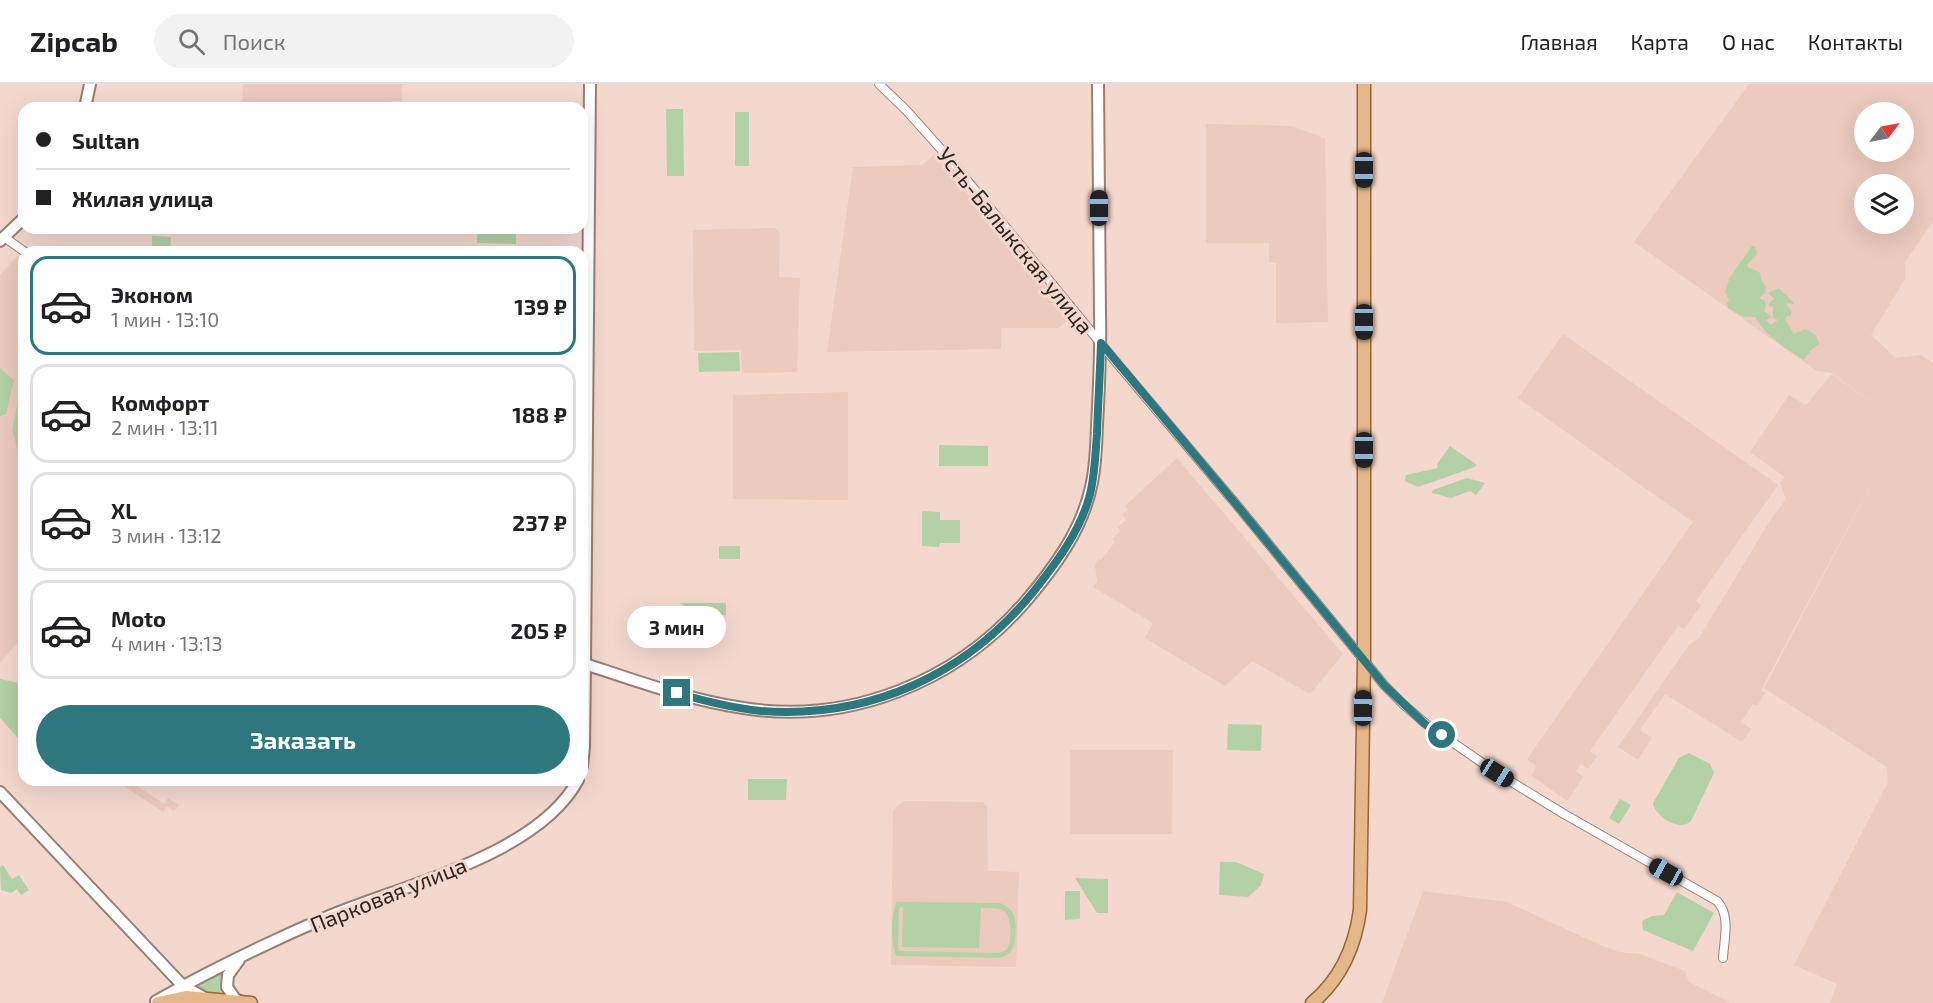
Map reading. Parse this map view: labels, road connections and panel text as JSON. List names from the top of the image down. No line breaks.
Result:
{"streets":{"main road":["Парковая улица"],"street":["Усть-Балыкская улица"]},"north":"top right","page":{"header":"Zipcab","search":"Поиск","nav":["Главная","Карта","О нас","Контакты"],"banner":["Sultan","Жилая улица"],"list":[{"name":"Эконом","note":"1 мин · 13:10","value":"139 ₽"},{"name":"Комфорт","note":"2 мин · 13:11","value":"188 ₽"},{"name":"XL","note":"3 мин · 13:12","value":"237 ₽"},{"name":"Moto","note":"4 мин · 13:13","value":"205 ₽"}],"bubble":"3 мин","buttons":"Заказать"}}
